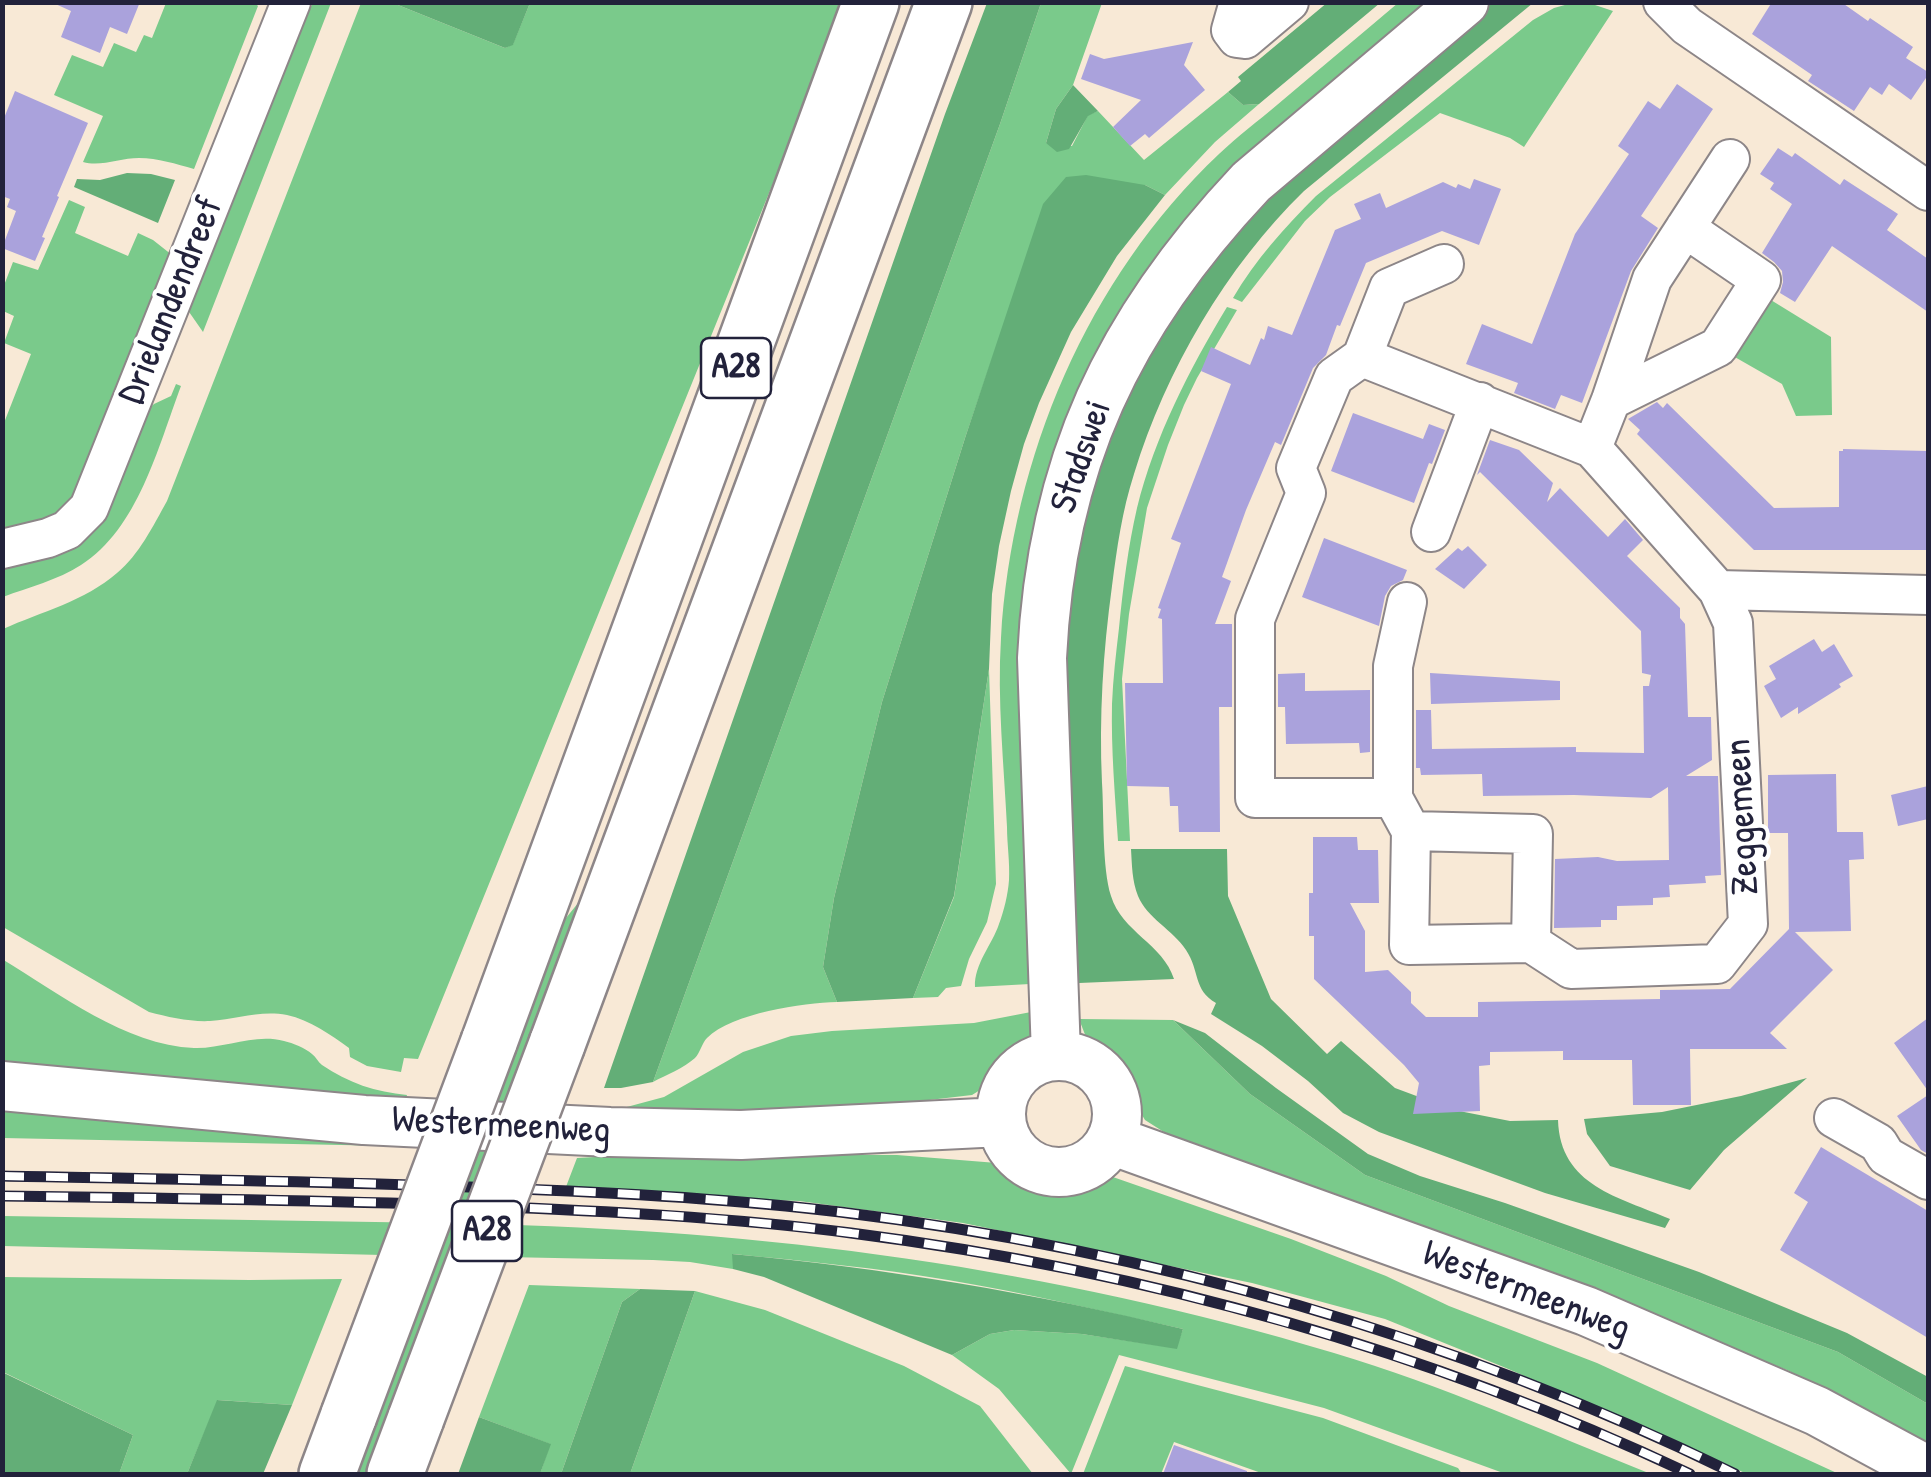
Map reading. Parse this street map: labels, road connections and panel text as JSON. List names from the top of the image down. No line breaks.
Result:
{"streets":{"highway":["A28"],"street":["Drielandendreef","Stadswei","Zeggemeen","Westermeenweg"]},"crossings":[["Stadswei","Westermeenweg"]]}
